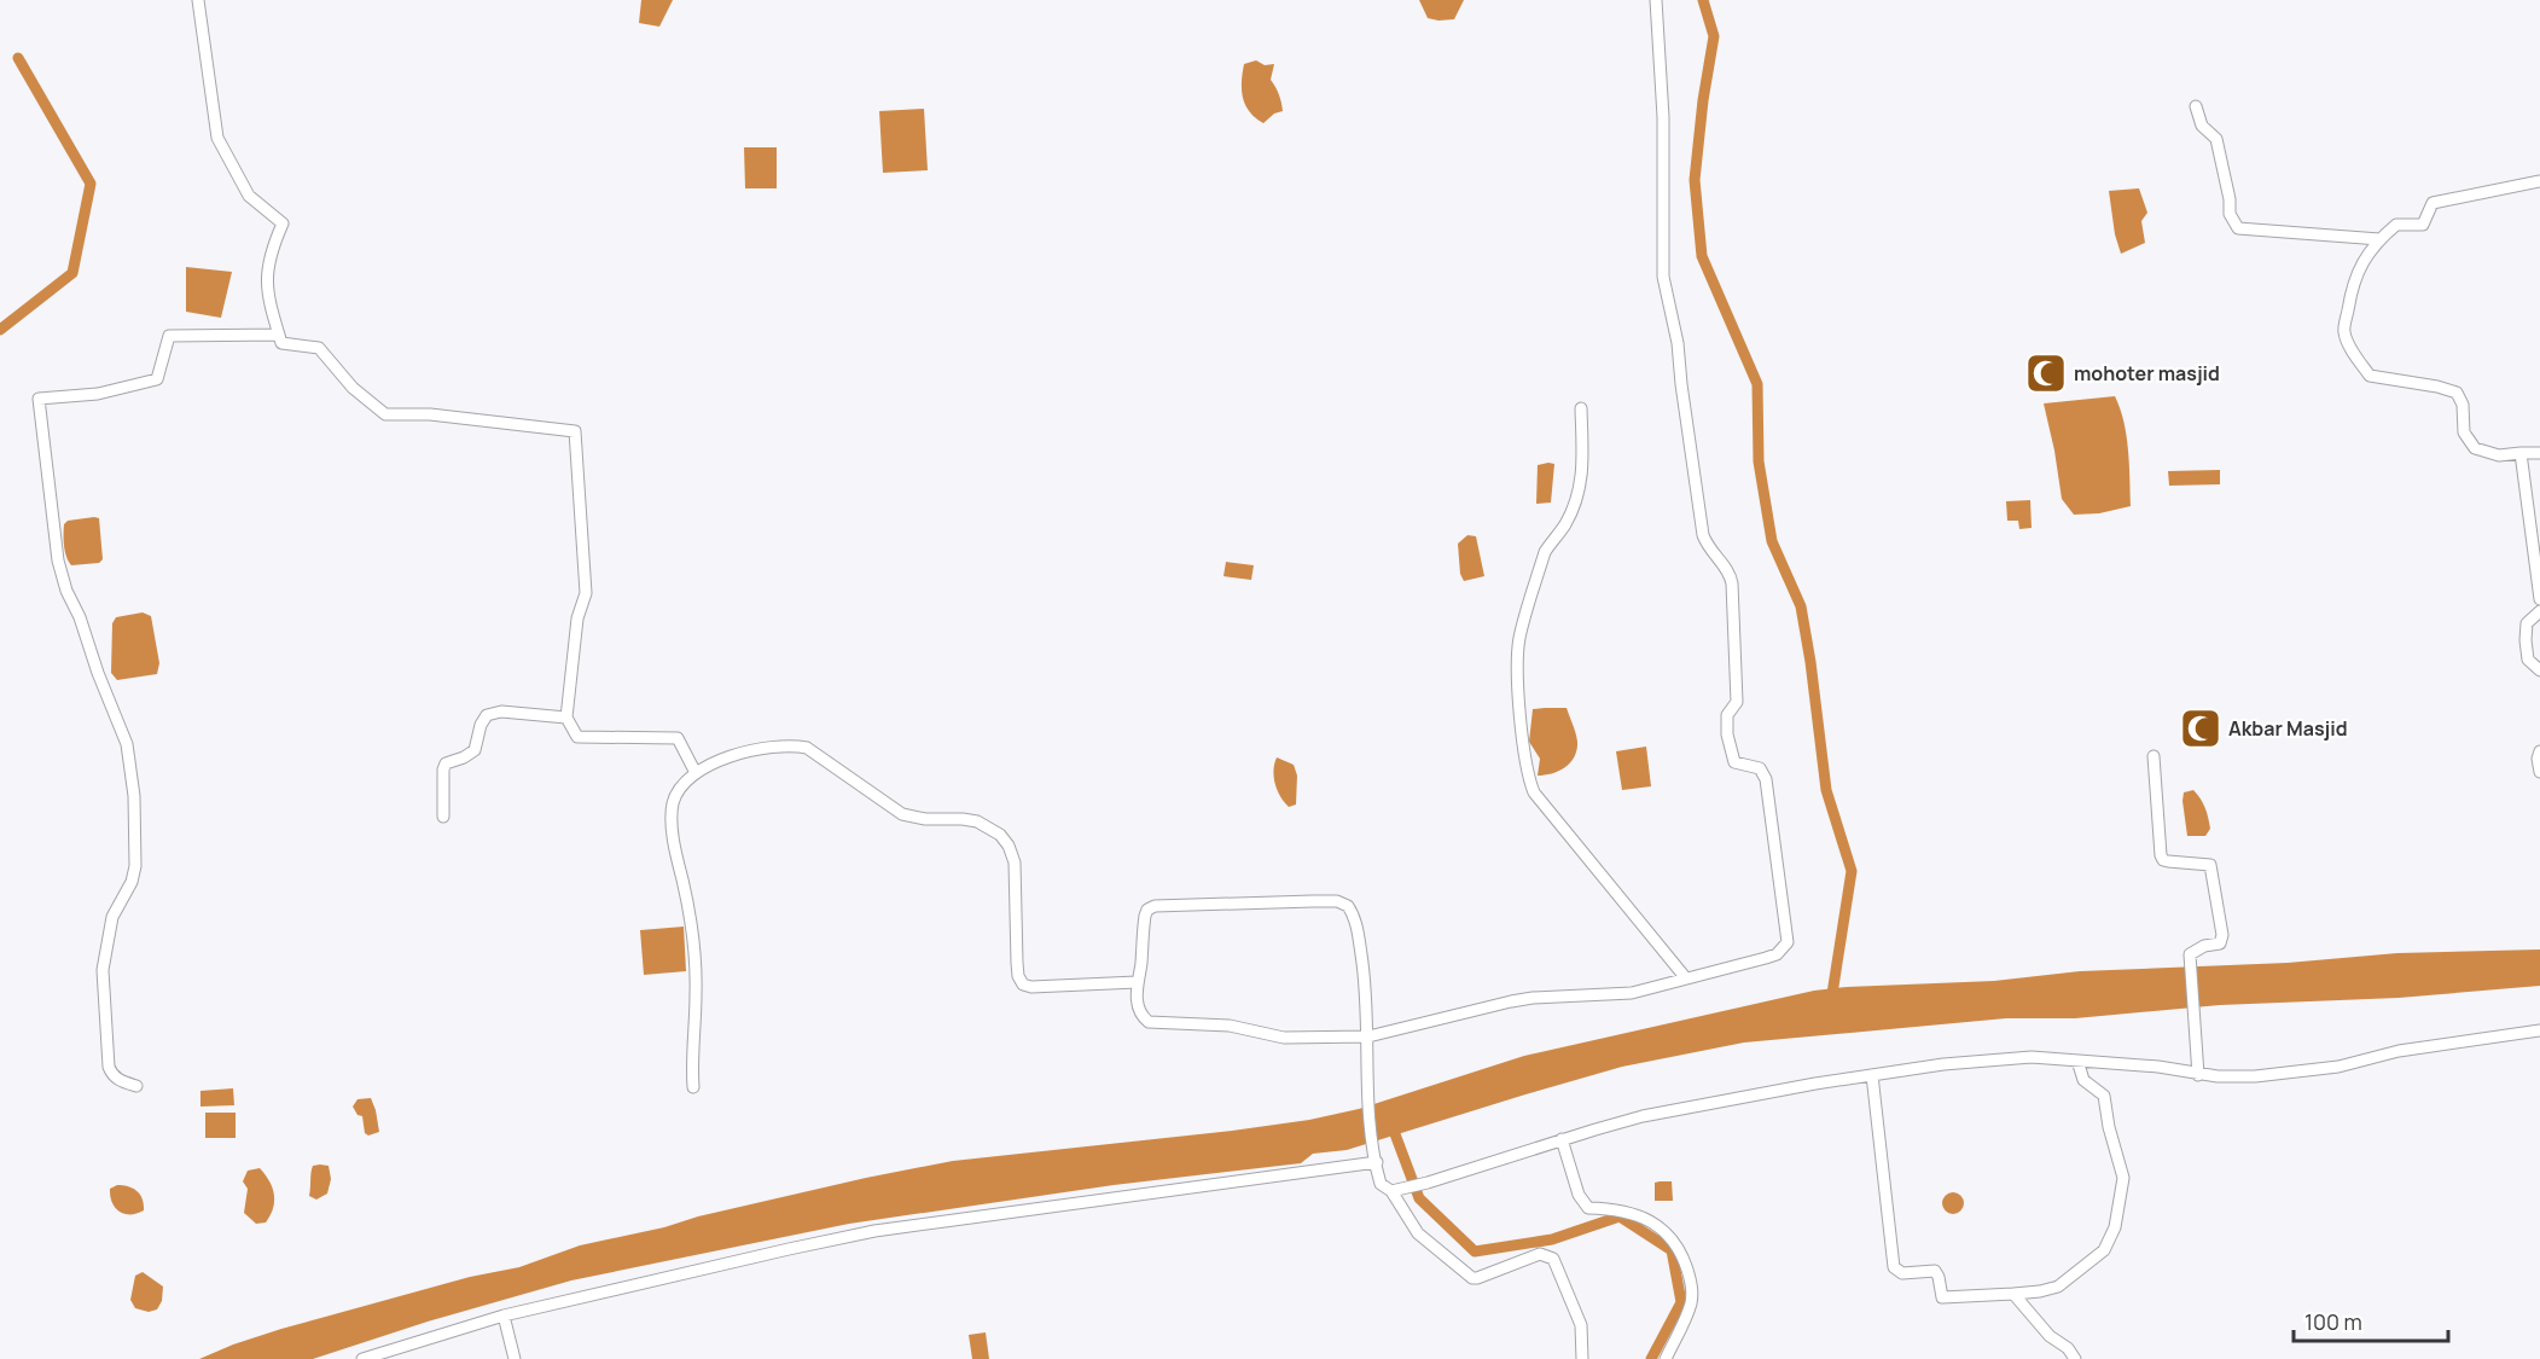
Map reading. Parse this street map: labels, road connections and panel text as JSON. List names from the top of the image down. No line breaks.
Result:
{"places":{"mosque":["mohoter masjid","Akbar Masjid"]},"scale_bar":"100 m"}
